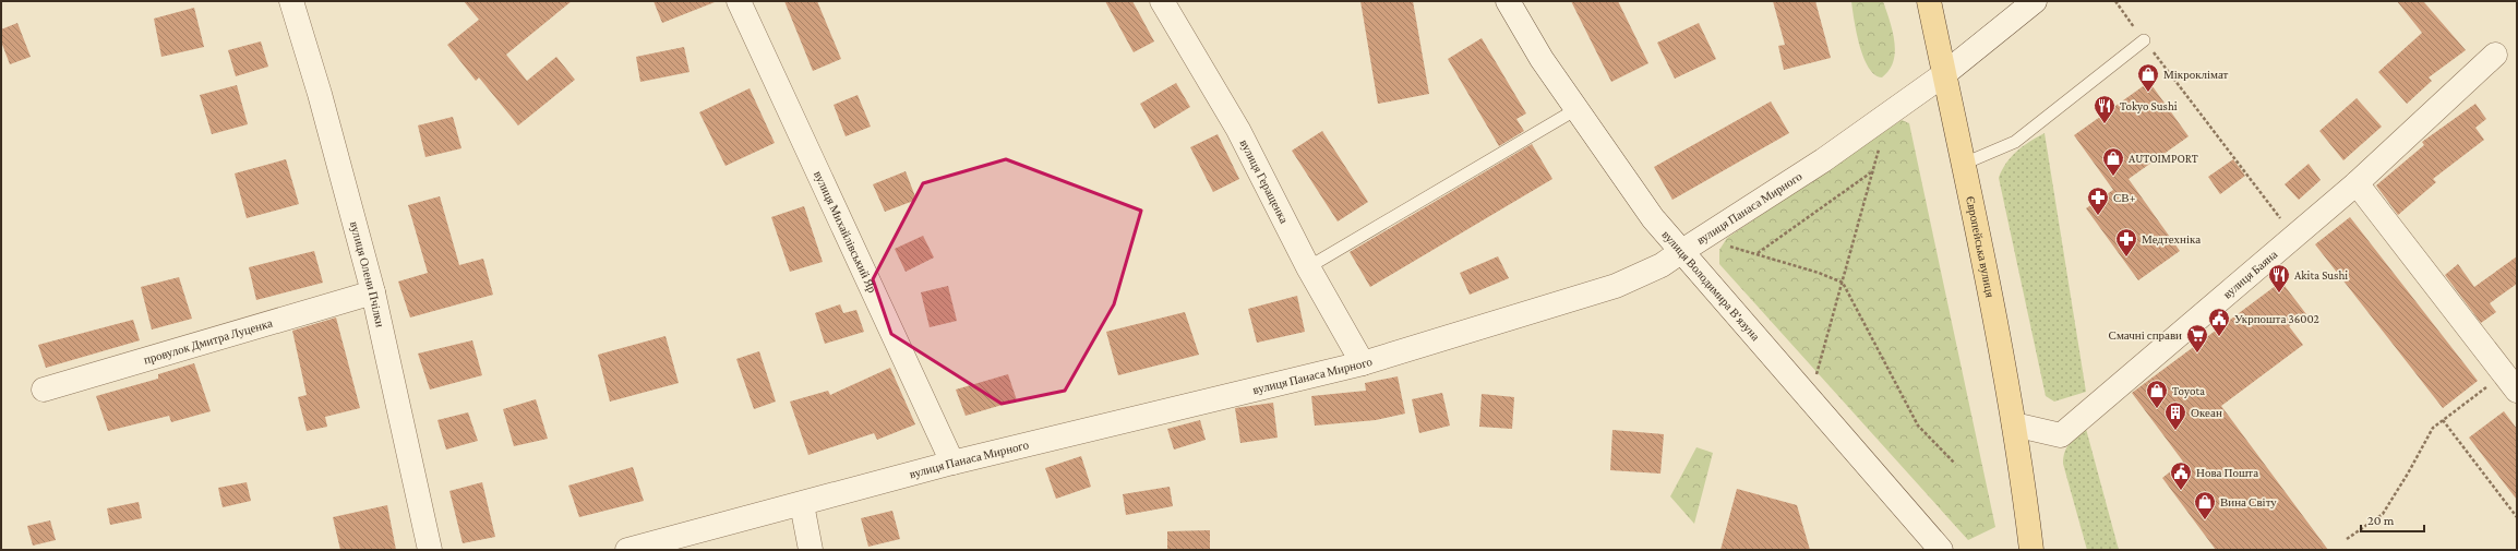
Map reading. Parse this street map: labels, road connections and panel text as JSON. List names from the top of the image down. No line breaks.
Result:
{"streets":{"main road":["Європейська вулиця"],"street":["вулиця Геращенка","вулиця Панаса Мирного","вулиця Михайлівський Яр","вулиця Баяна","вулиця Олени Пчілки","вулиця Володимира В'язуна","провулок Дмитра Луценка"]},"crossings":[["вулиця Геращенка","вулиця Панаса Мирного"],["вулиця Панаса Мирного","вулиця Михайлівський Яр"],["вулиця Панаса Мирного","Європейська вулиця"],["вулиця Панаса Мирного","вулиця Володимира В'язуна"],["Європейська вулиця","вулиця Баяна"],["вулиця Олени Пчілки","провулок Дмитра Луценка"]],"places":{"shop":["Мікроклімат","AUTOIMPORT","Toyota","Вина Світу"],"restaurant":["Tokyo Sushi","Akita Sushi"],"pharmacy":["СВ+","Медтехніка"],"public building":["Укрпошта 36002","Нова Пошта"],"supermarket":["Смачні справи"],"building":["Океан"]},"scale_bar":"20 m"}
